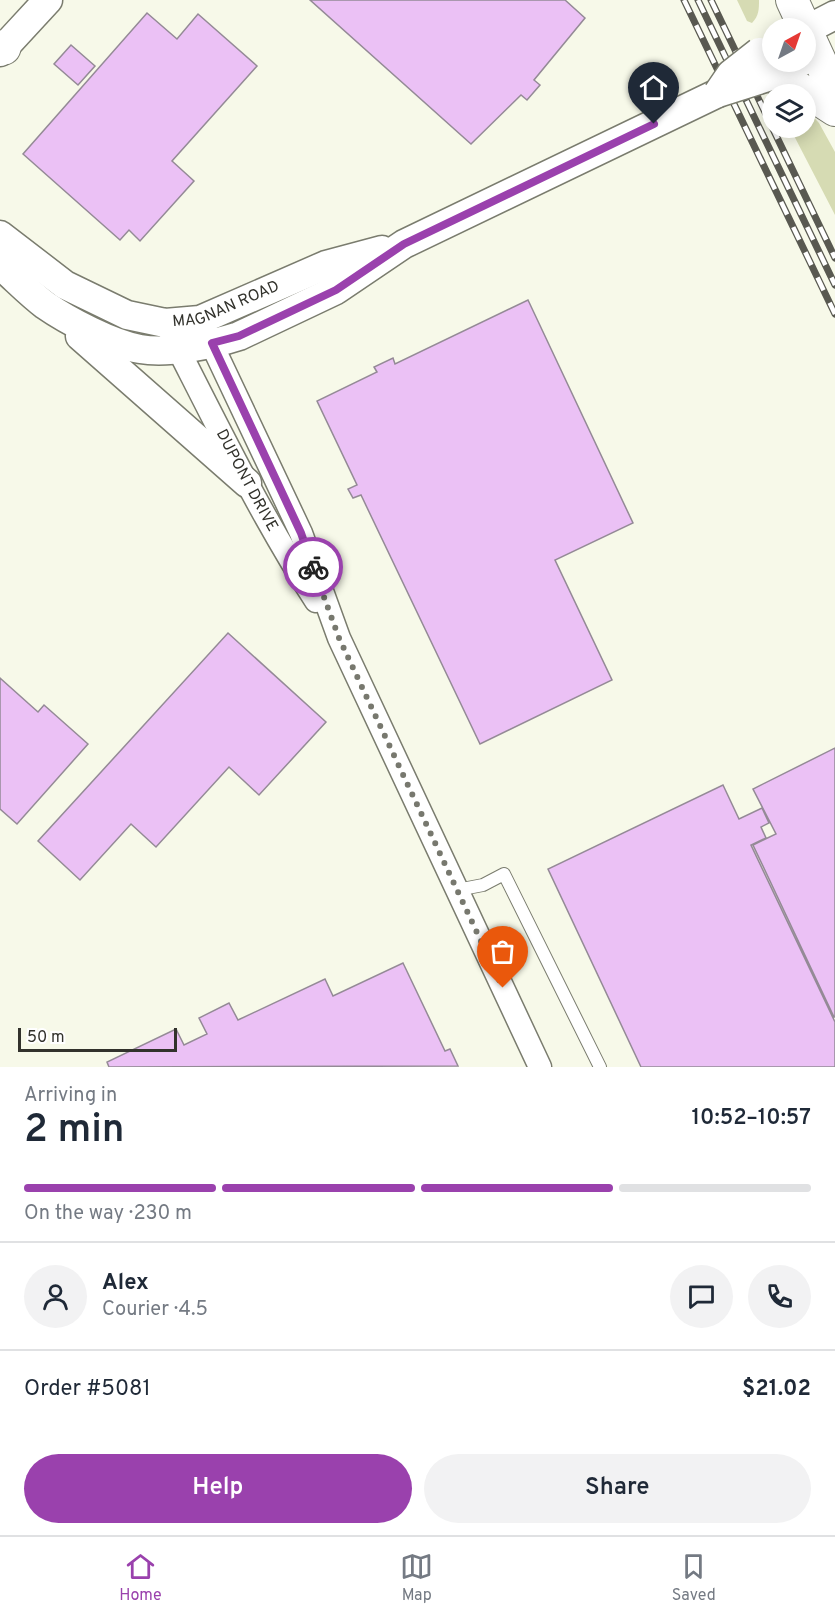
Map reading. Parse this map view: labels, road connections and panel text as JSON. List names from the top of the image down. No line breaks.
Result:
{"streets":{"street":["MAGNAN ROAD","DUPONT DRIVE"]},"crossings":[["MAGNAN ROAD","DUPONT DRIVE"]],"scale_bar":"50 m","north":"top right","page":{"scale":"50 m","heading":["2 min","Arriving in","10:52–10:57"],"panel":["Alex","Courier · 4.5","Order #5081","$21.02"],"bar":"On the way · 230 m","buttons":["Help","Share"],"tabs":["Home","Map","Saved"]}}
